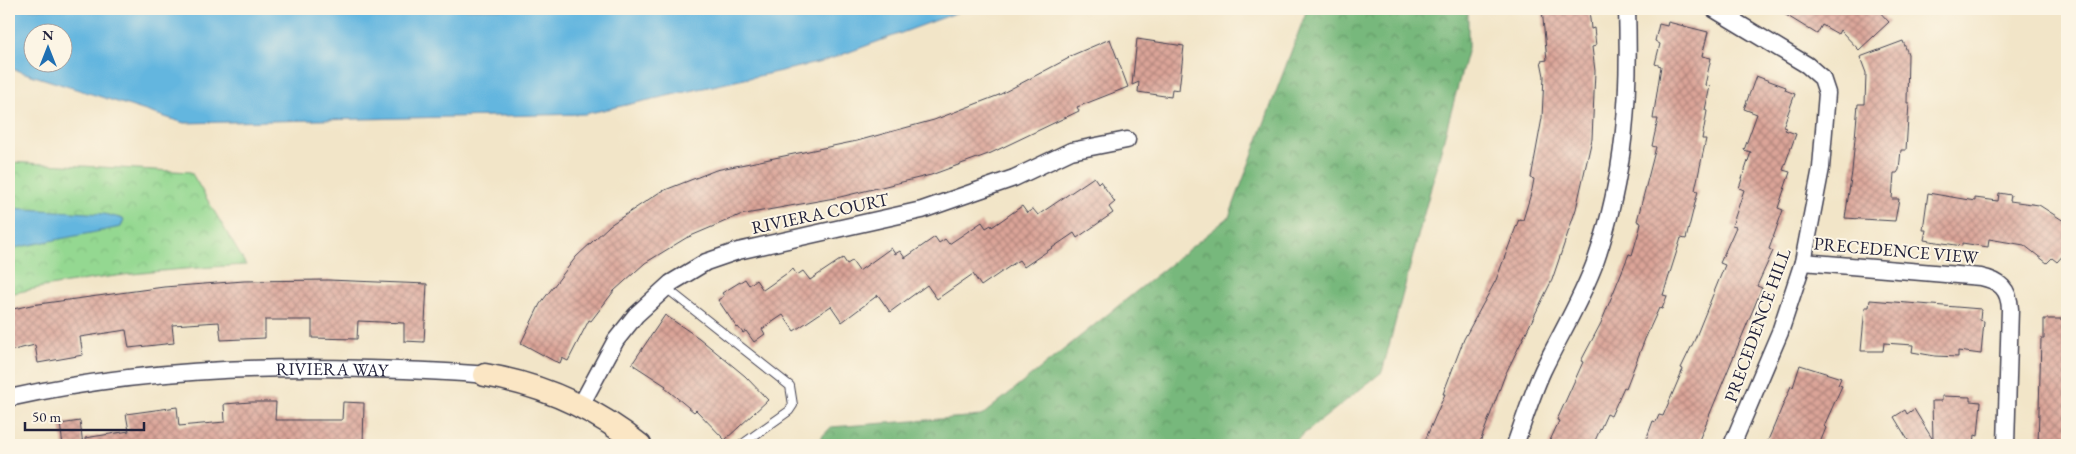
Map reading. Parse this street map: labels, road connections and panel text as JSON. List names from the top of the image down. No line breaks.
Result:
{"streets":{"street":["RIVIERA COURT","PRECEDENCE VIEW","PRECEDENCE HILL","RIVIERA WAY"]},"crossings":[["RIVIERA COURT","RIVIERA WAY"],["PRECEDENCE VIEW","PRECEDENCE HILL"]],"scale_bar":"50 m","north":"top"}
